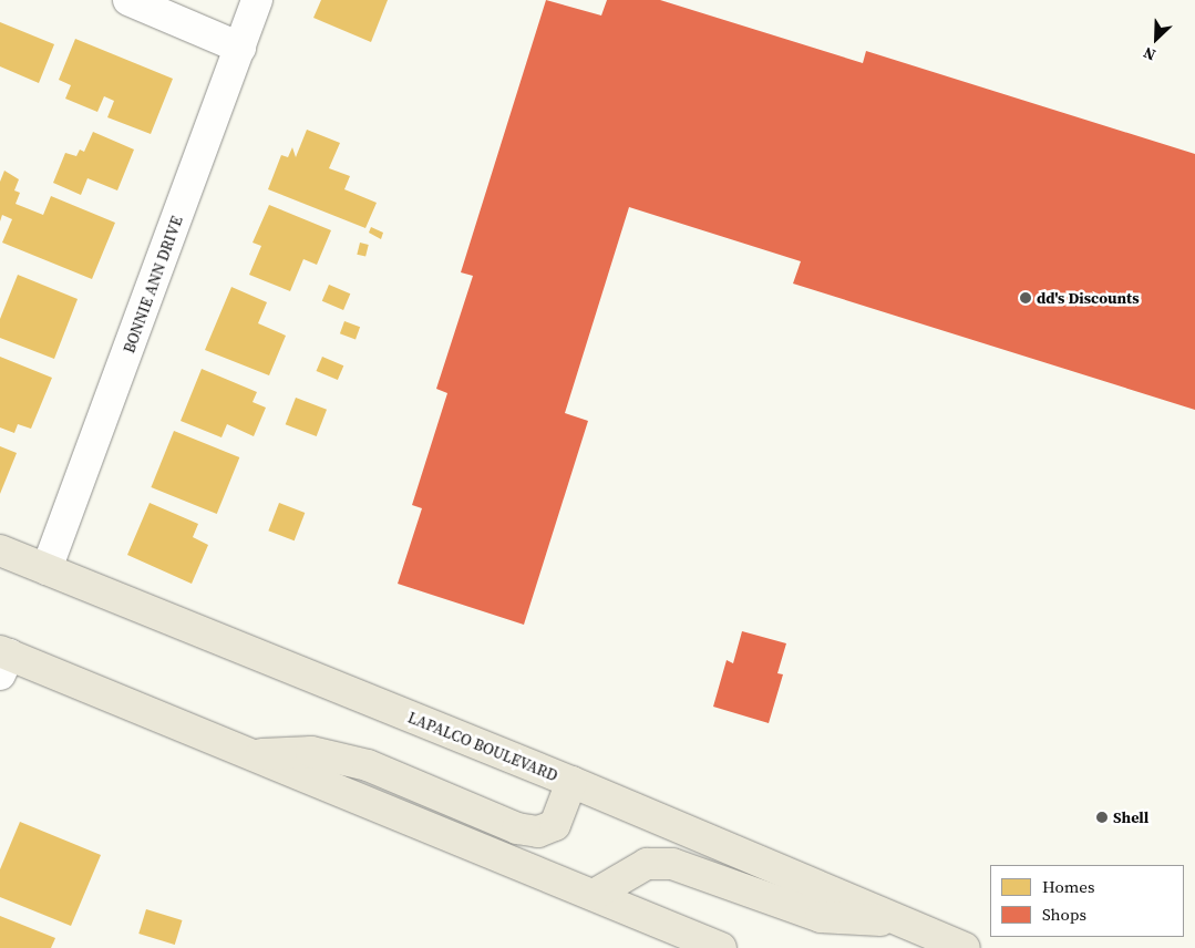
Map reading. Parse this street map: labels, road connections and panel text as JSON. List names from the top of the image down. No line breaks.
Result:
{"streets":{"main road":["LAPALCO BOULEVARD"],"street":["BONNIE ANN DRIVE"]},"crossings":[["BONNIE ANN DRIVE","LAPALCO BOULEVARD"]],"places":["dd's Discounts","Shell"],"legend":["Homes","Shops"],"north":"bottom left"}
